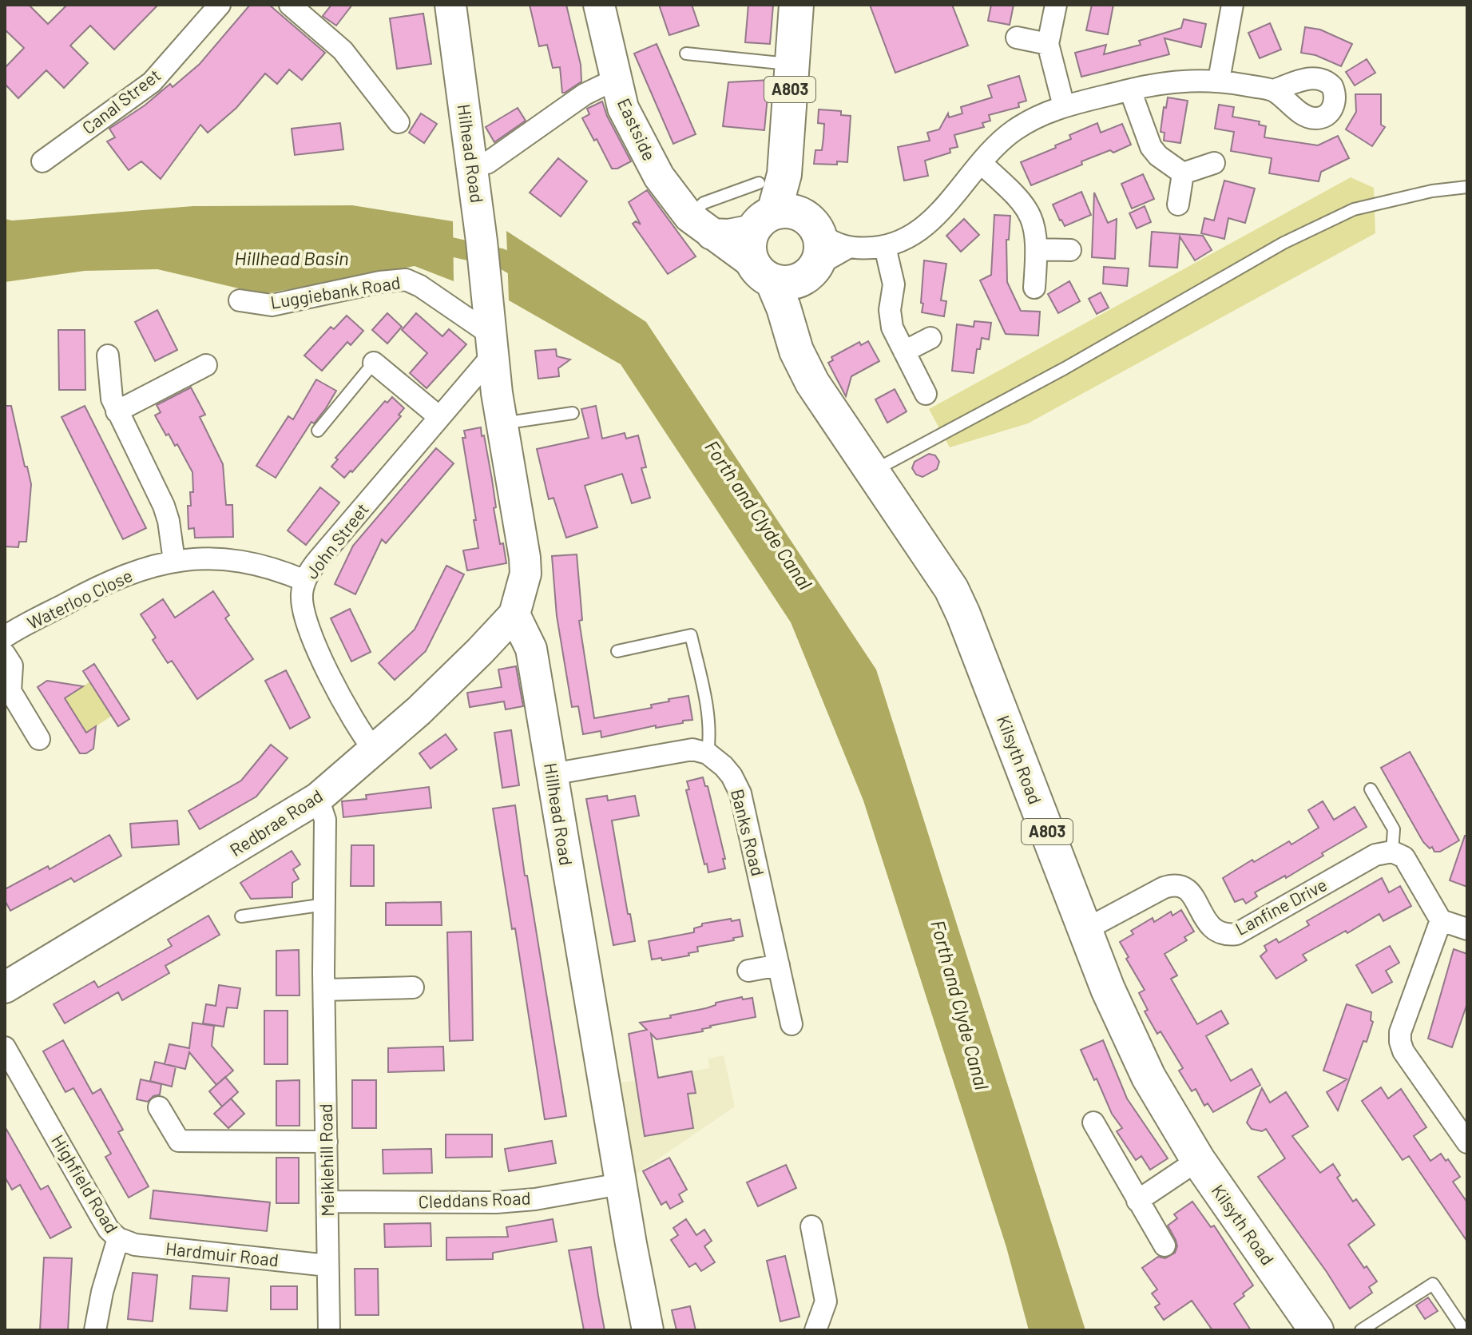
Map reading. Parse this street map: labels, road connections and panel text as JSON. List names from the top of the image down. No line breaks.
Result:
{"streets":{"main road":["A803","Kilsyth Road"],"street":["Canal Street","Eastside","Hilhead Road","Luggiebank Road","John Street","Waterloo Close","Hillhead Road","Redbrae Road","Banks Road","Lanfine Drive","Meiklehill Road","Highfield Road","Cleddans Road","Hardmuir Road"]},"crossings":[["Hilhead Road","Luggiebank Road"],["Hilhead Road","John Street"],["Luggiebank Road","John Street"],["John Street","Waterloo Close"],["John Street","Redbrae Road"],["Kilsyth Road","Lanfine Drive"],["Hillhead Road","Redbrae Road"],["Hillhead Road","Cleddans Road"],["Redbrae Road","Meiklehill Road"],["Meiklehill Road","Cleddans Road"],["Meiklehill Road","Hardmuir Road"],["Highfield Road","Hardmuir Road"]],"water":["Hillhead Basin","Forth and Clyde Canal"]}
